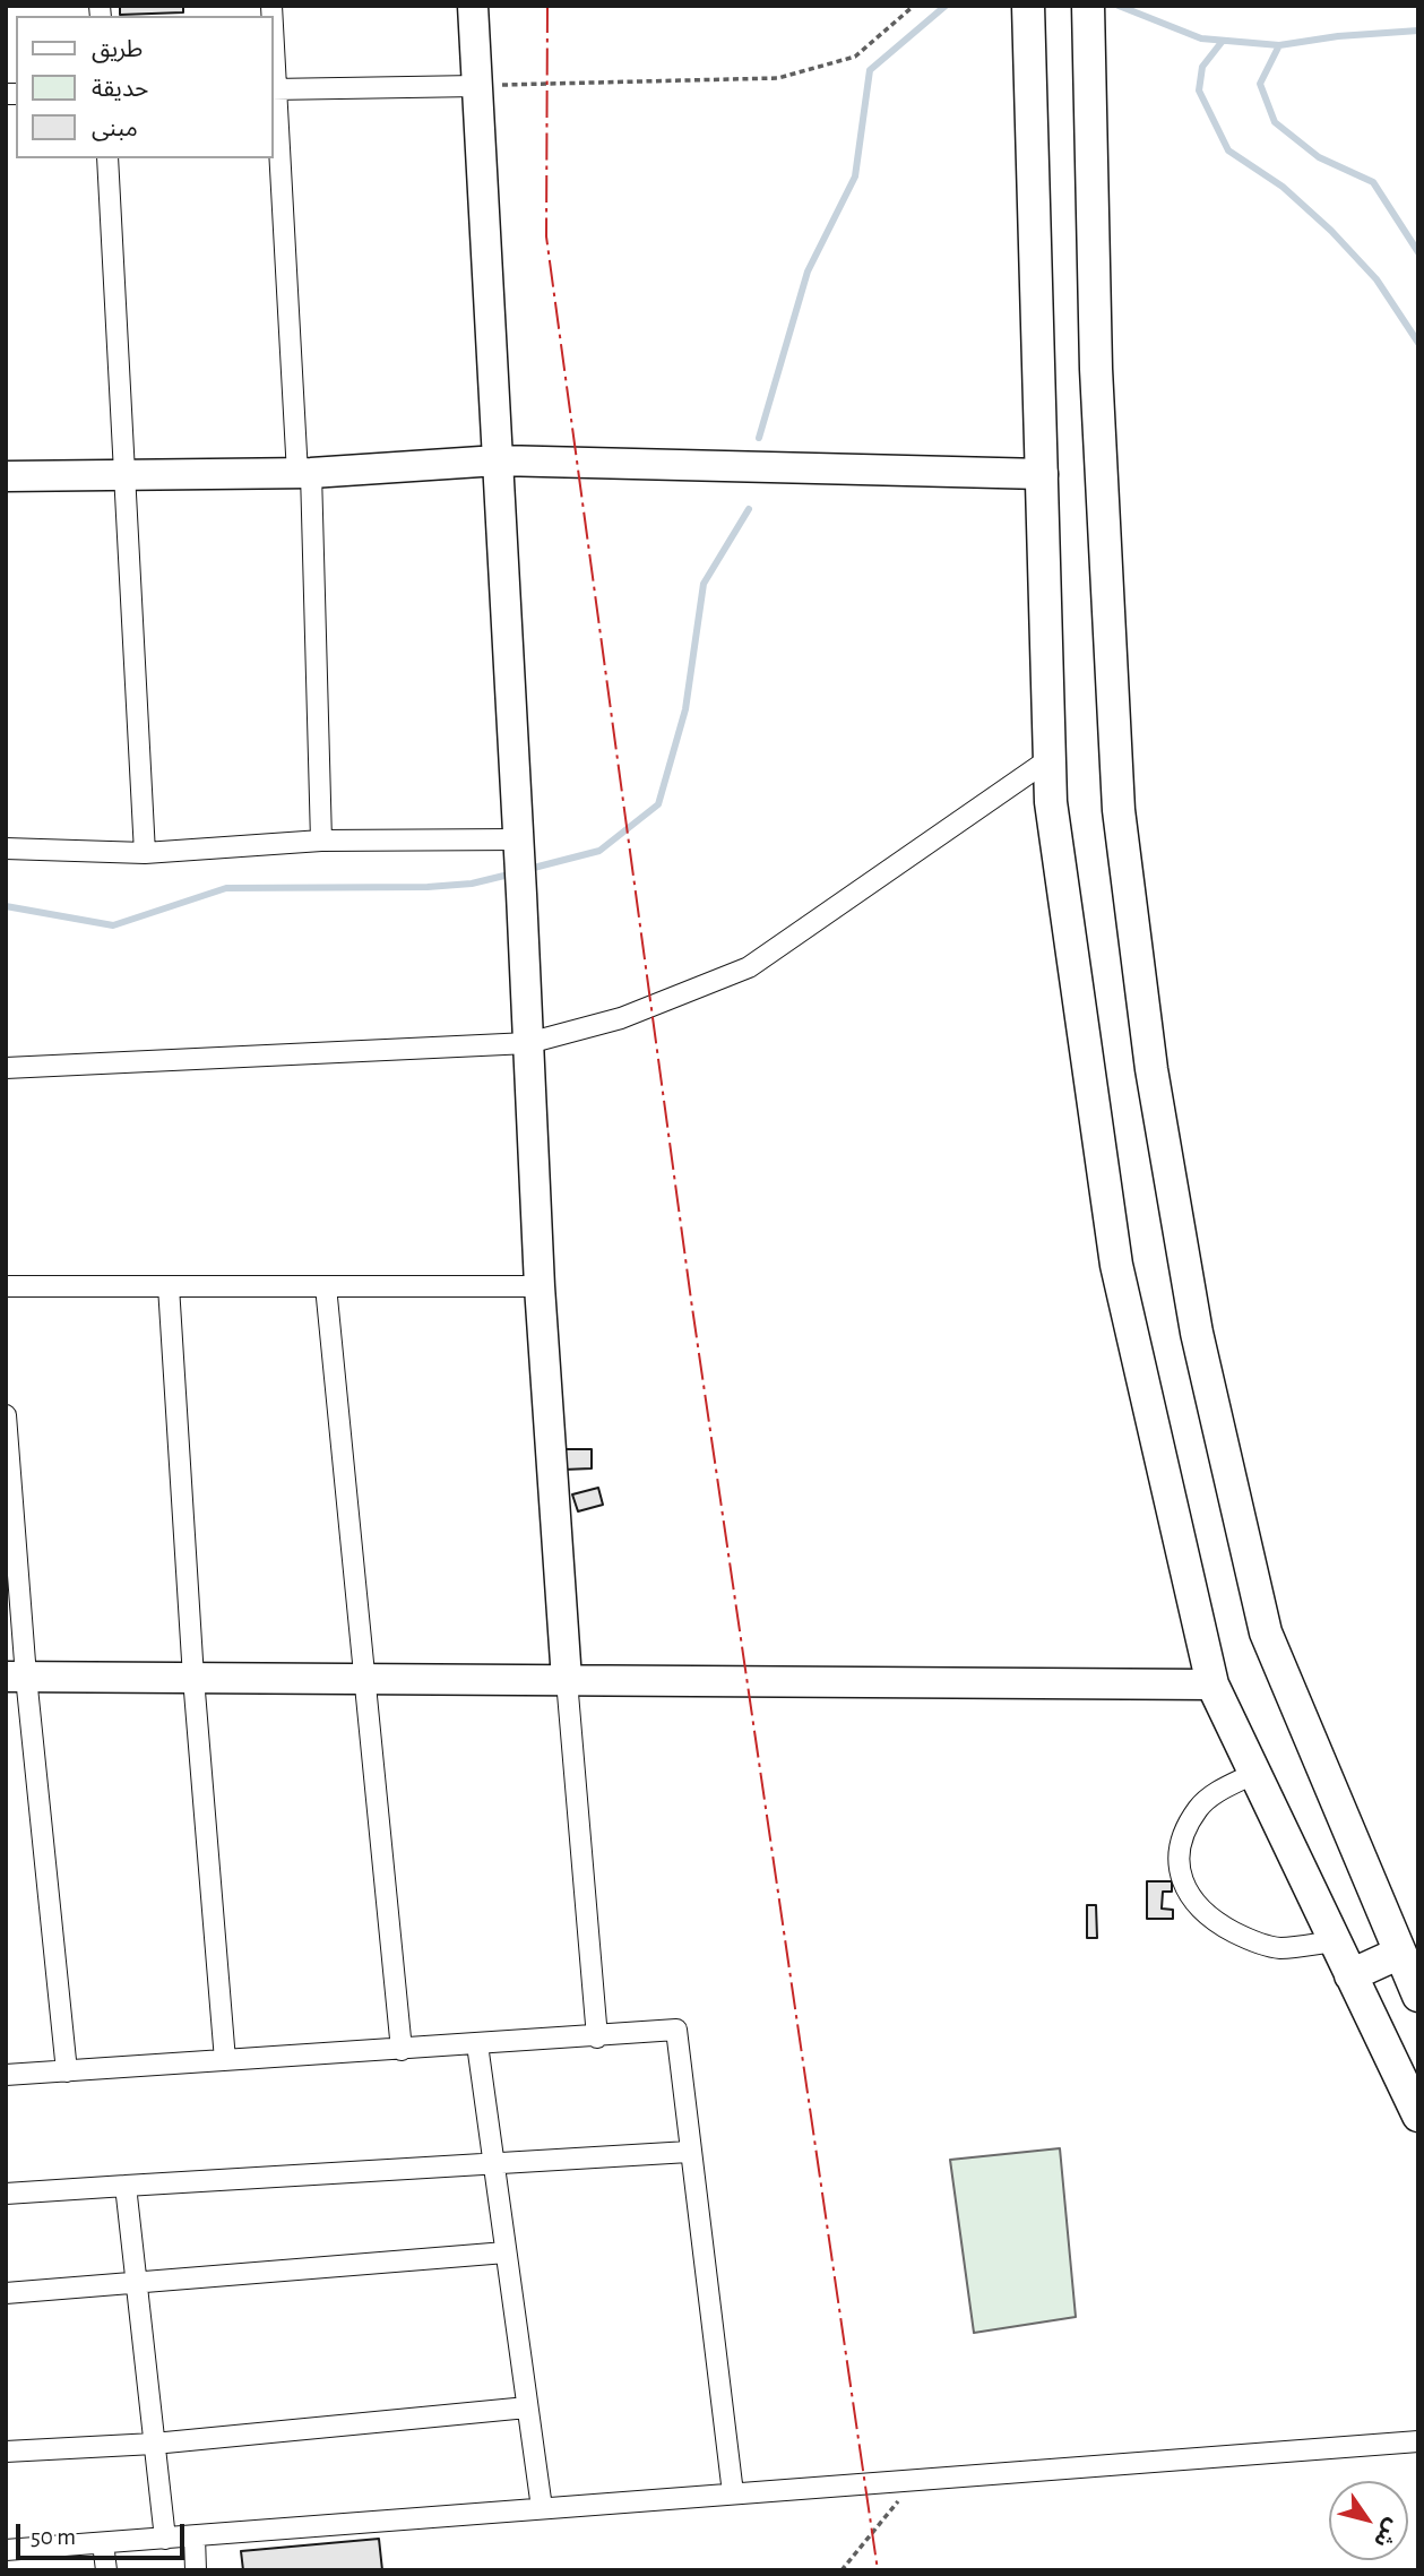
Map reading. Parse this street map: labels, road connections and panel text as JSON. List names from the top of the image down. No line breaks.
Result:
{"legend":["طريق","حديقة","مبنى"],"scale_bar":"50 m","north":"bottom right"}
